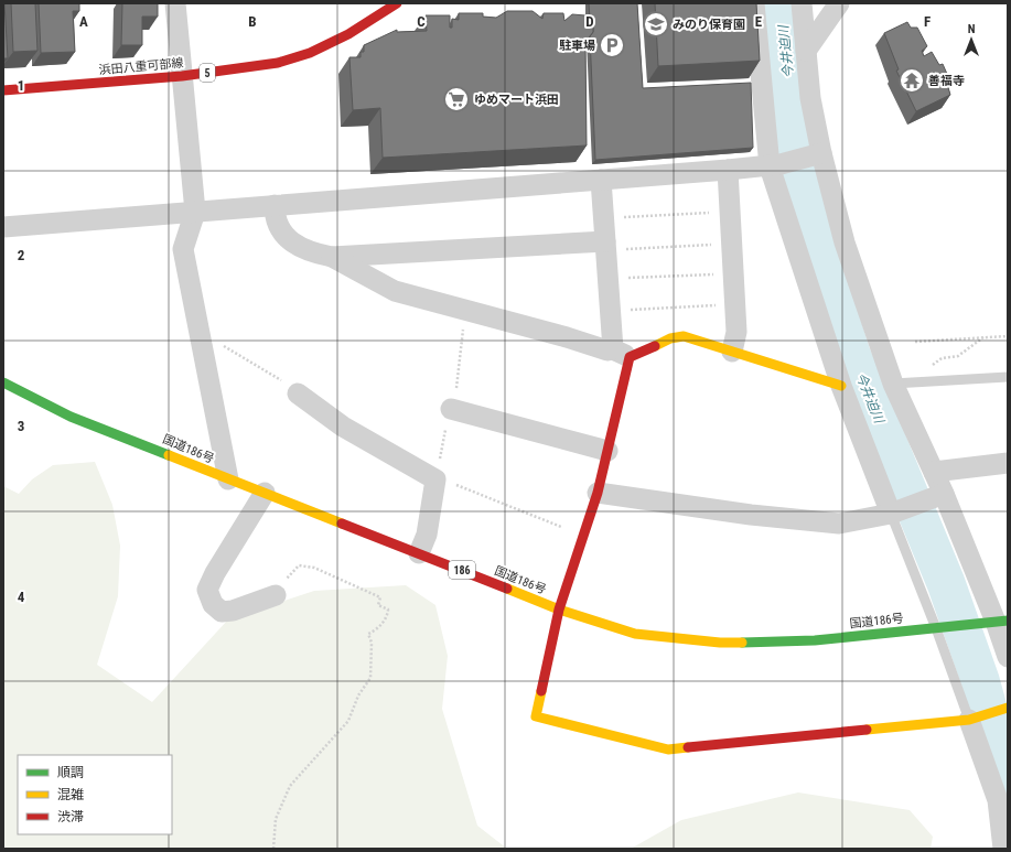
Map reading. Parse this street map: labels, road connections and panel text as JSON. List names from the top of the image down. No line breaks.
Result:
{"streets":{"main road":["浜田八重可部線","5","国道186号","186"]},"water":["今井迫川"],"places":{"school or university":["みのり保育園"],"parking":["駐車場"],"temple":["善福寺"],"supermarket":["ゆめマート浜田"]},"legend":["順調","混雑","渋滞"],"north":"top","grid":{"columns":["A","B","C","D","E","F"],"rows":["1","2","3","4"]}}
